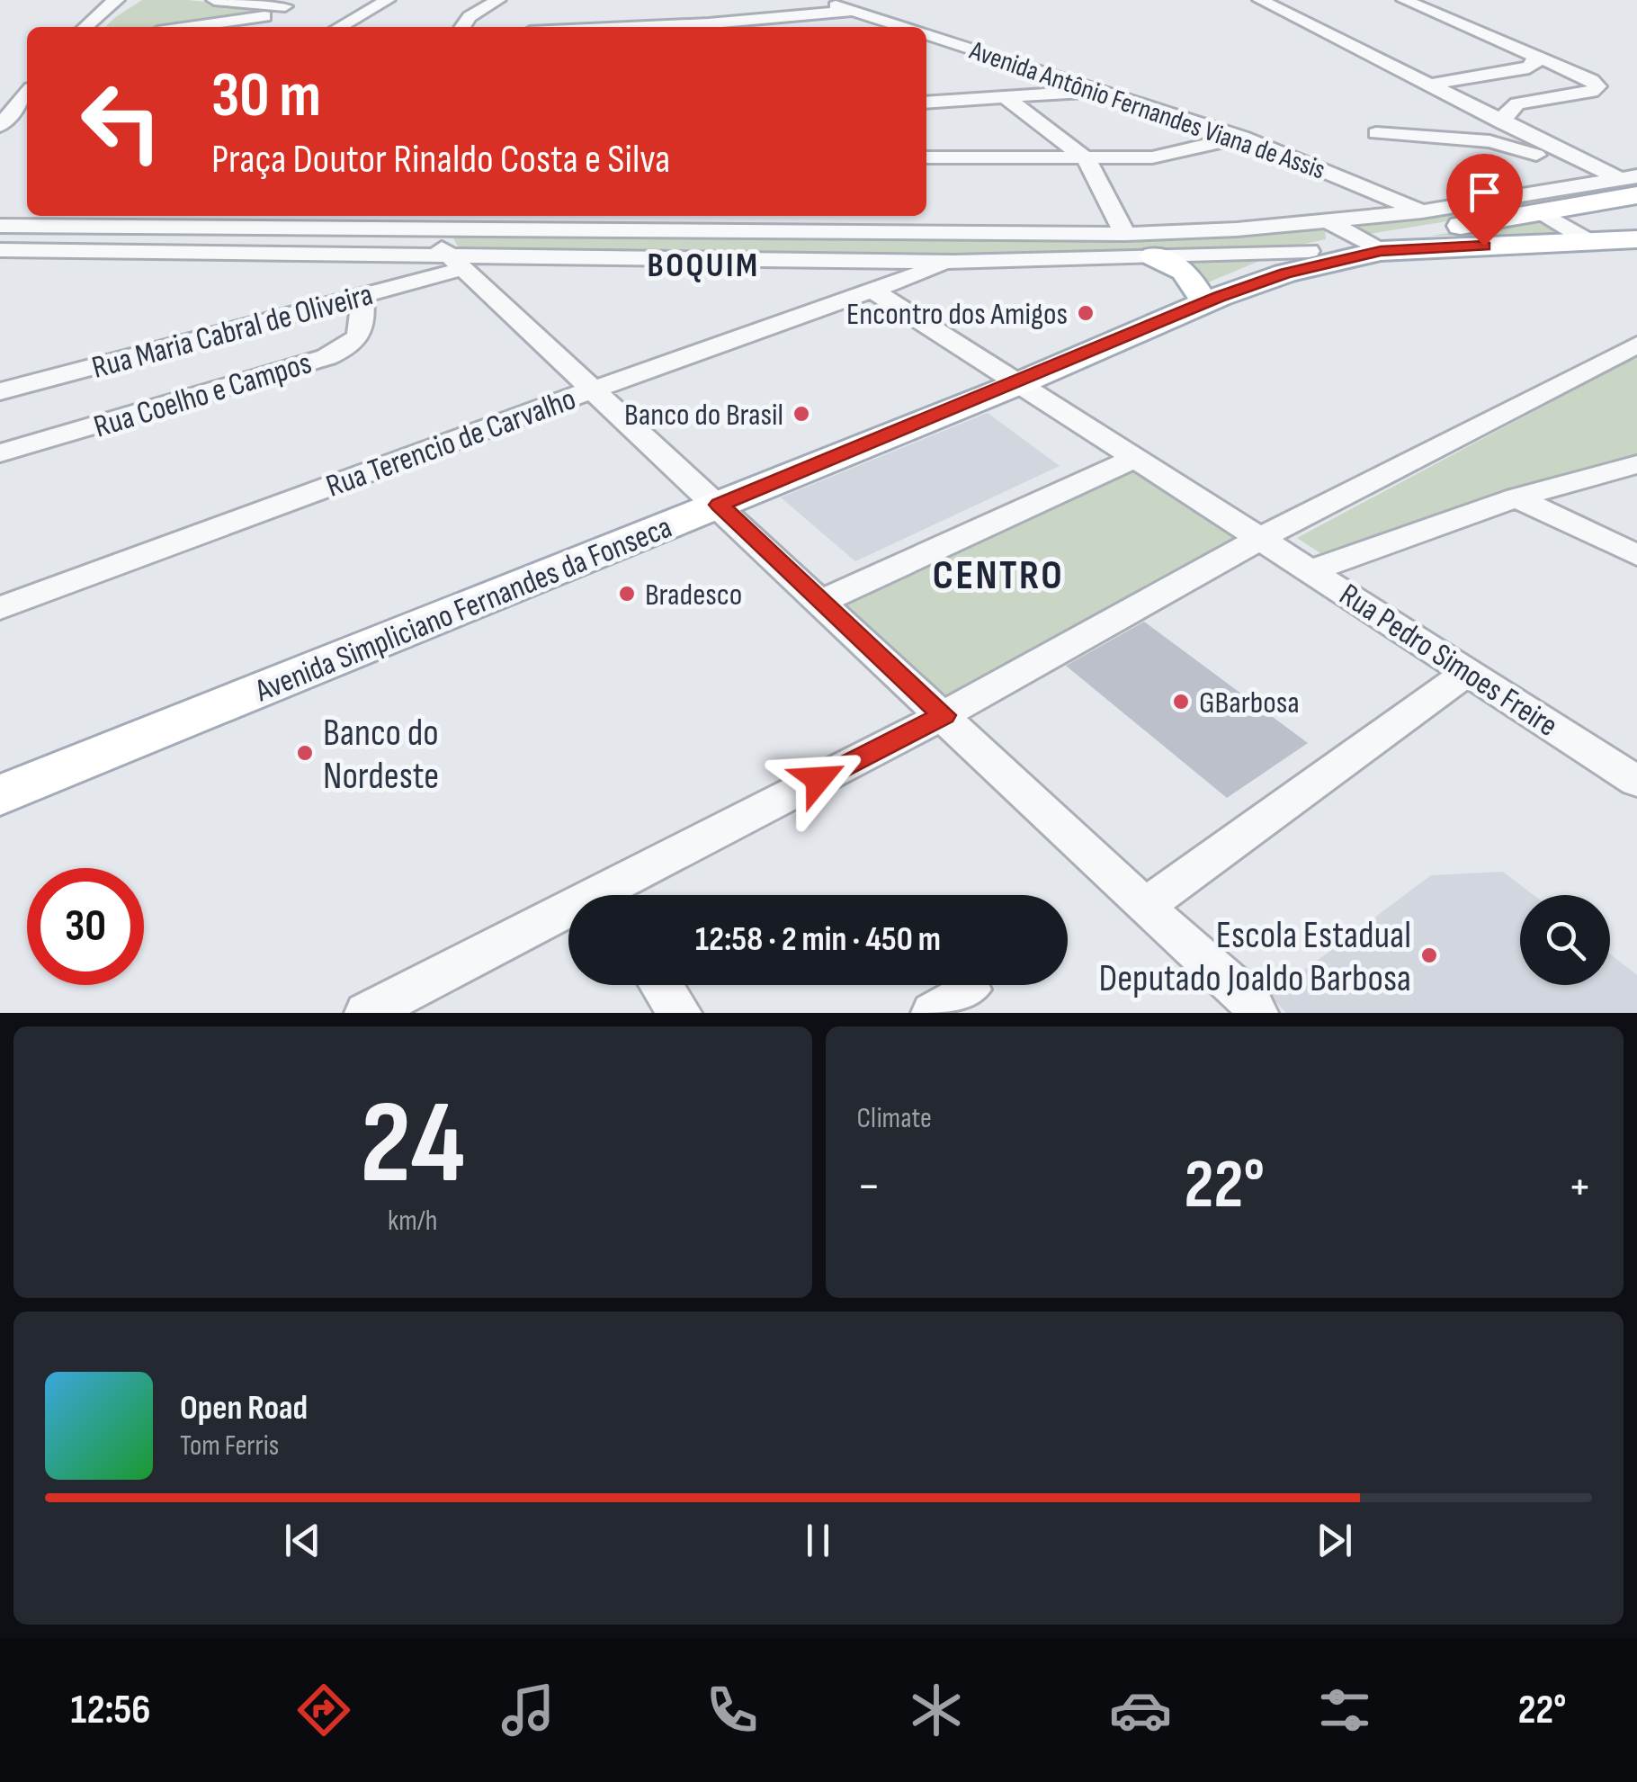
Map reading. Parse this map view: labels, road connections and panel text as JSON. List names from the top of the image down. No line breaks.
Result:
{"streets":{"main road":["Avenida Simpliciano Fernandes da Fonseca"],"street":["Avenida Antônio Fernandes Viana de Assis","Rua Maria Cabral de Oliveira","Rua Coelho e Campos","Rua Terencio de Carvalho","Rua Pedro Simoes Freire"]},"crossings":[["Rua Maria Cabral de Oliveira","Rua Coelho e Campos"],["Rua Terencio de Carvalho","Rua Pedro Simoes Freire"],["Avenida Simpliciano Fernandes da Fonseca","Rua Pedro Simoes Freire"]],"districts":["BOQUIM","CENTRO"],"places":["Encontro dos Amigos","Banco do Brasil","Bradesco","GBarbosa","Banco do Nordeste","Escola Estadual Deputado Joaldo Barbosa"],"page":{"turn":["30 m","Praça Doutor Rinaldo Costa e Silva"],"limit":"30","trip":"12:58 · 2 min · 450 m","tile":[["24","km/h"],"Climate"],"heat":["−","22°","+"],"song":["Open Road","Tom Ferris"],"tabs":["12:56","22°"]}}
